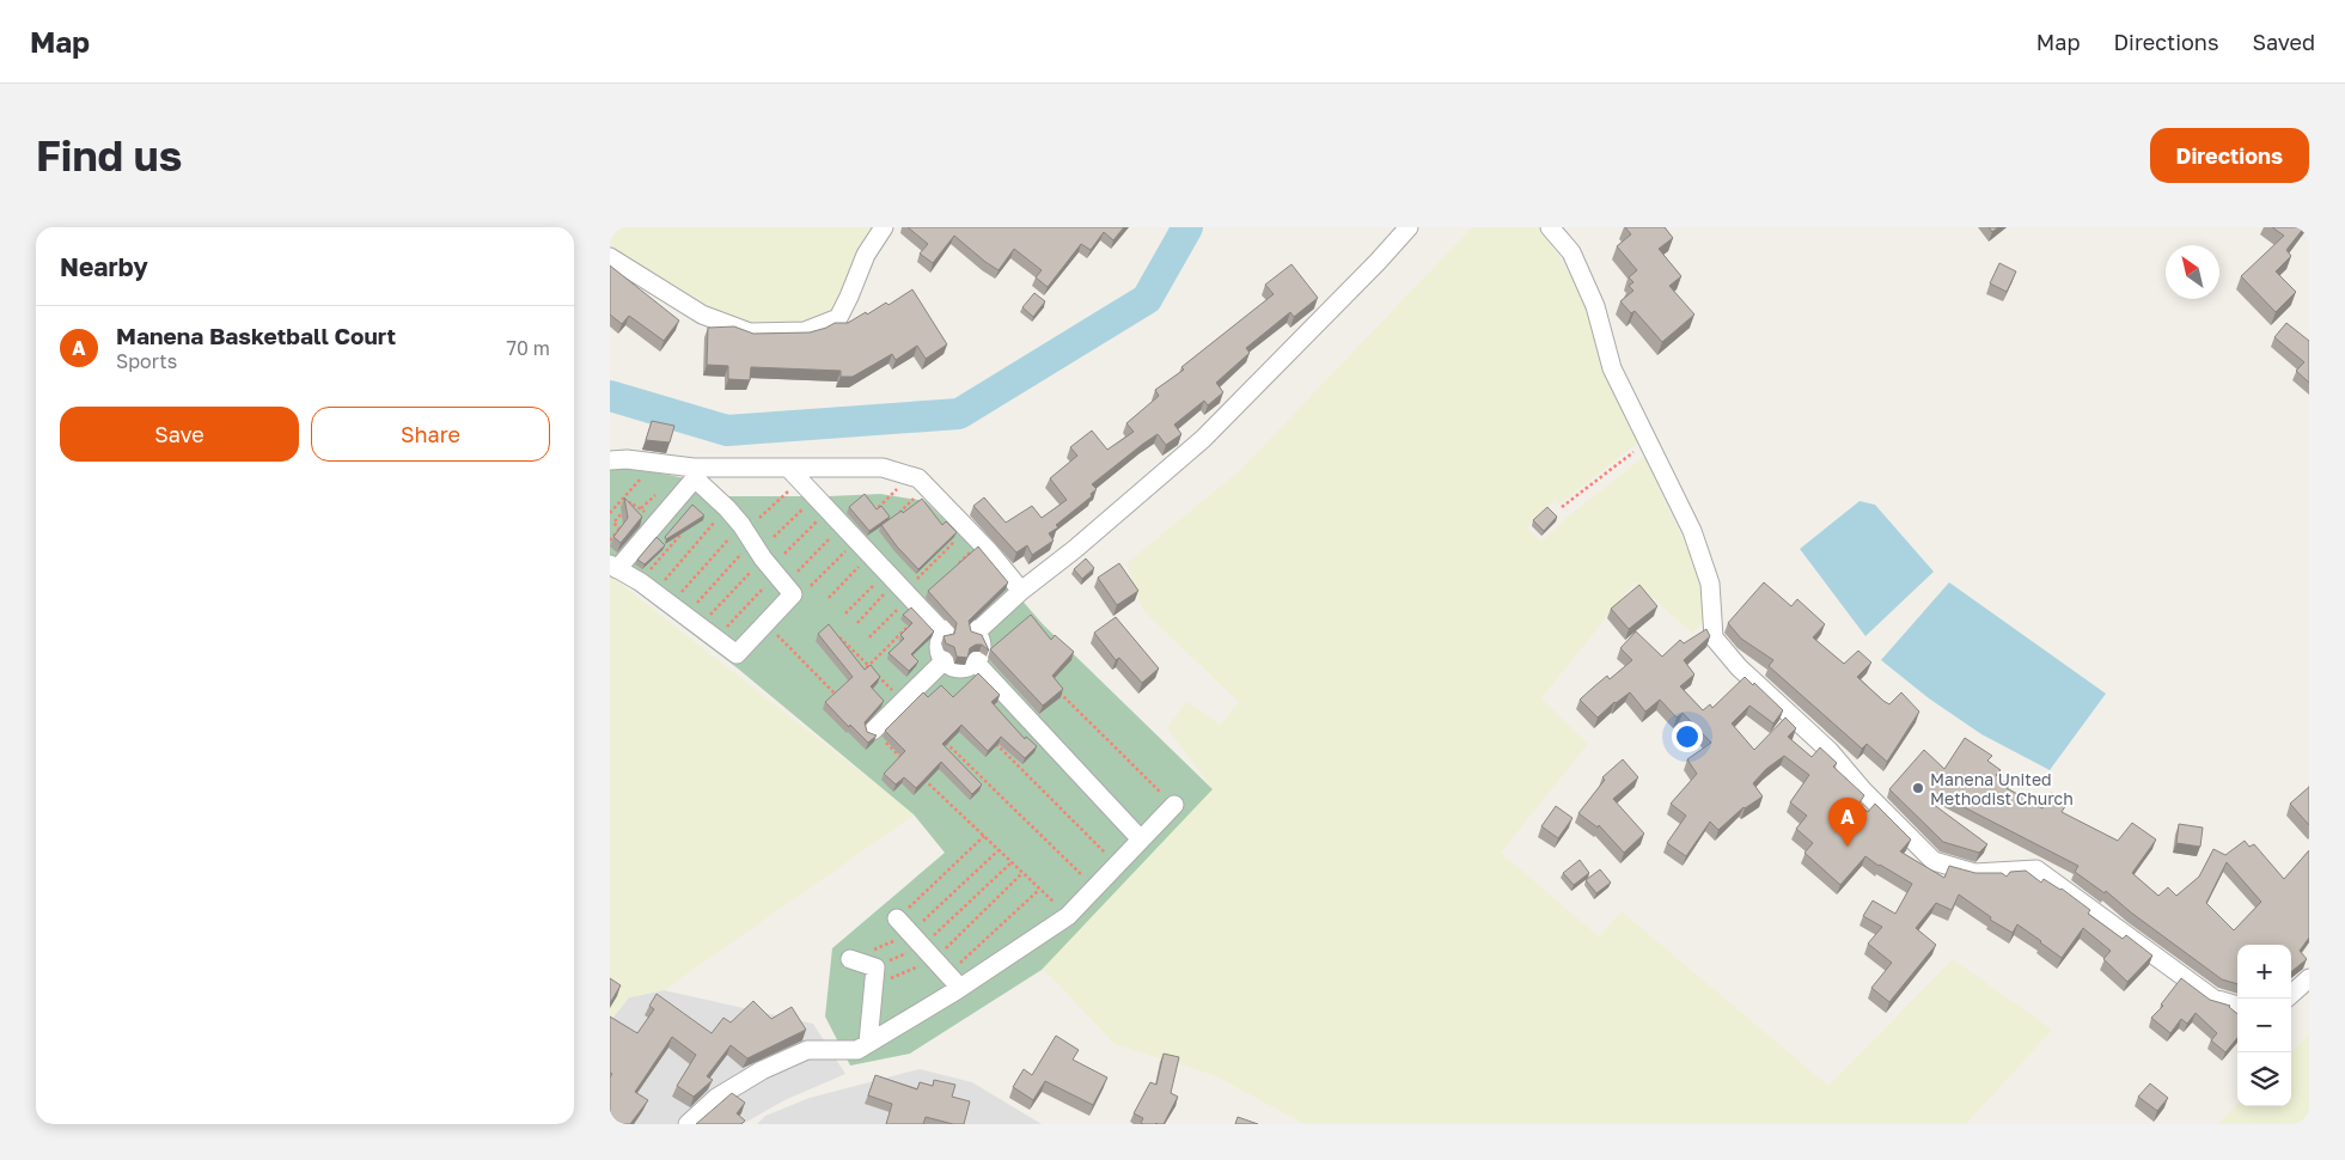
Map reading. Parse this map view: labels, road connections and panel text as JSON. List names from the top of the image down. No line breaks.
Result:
{"places":["Manena United Methodist Church"],"north":"top left","page":{"header":"Map","nav":["Map","Directions","Saved"],"buttons":["Directions",["Save","Share"]],"title":"Find us","heading":"Nearby","list":[{"mark":"A","name":"Manena Basketball Court","note":"Sports","value":"70 m"}],"pins":"A","map_buttons":["+","−"]}}
